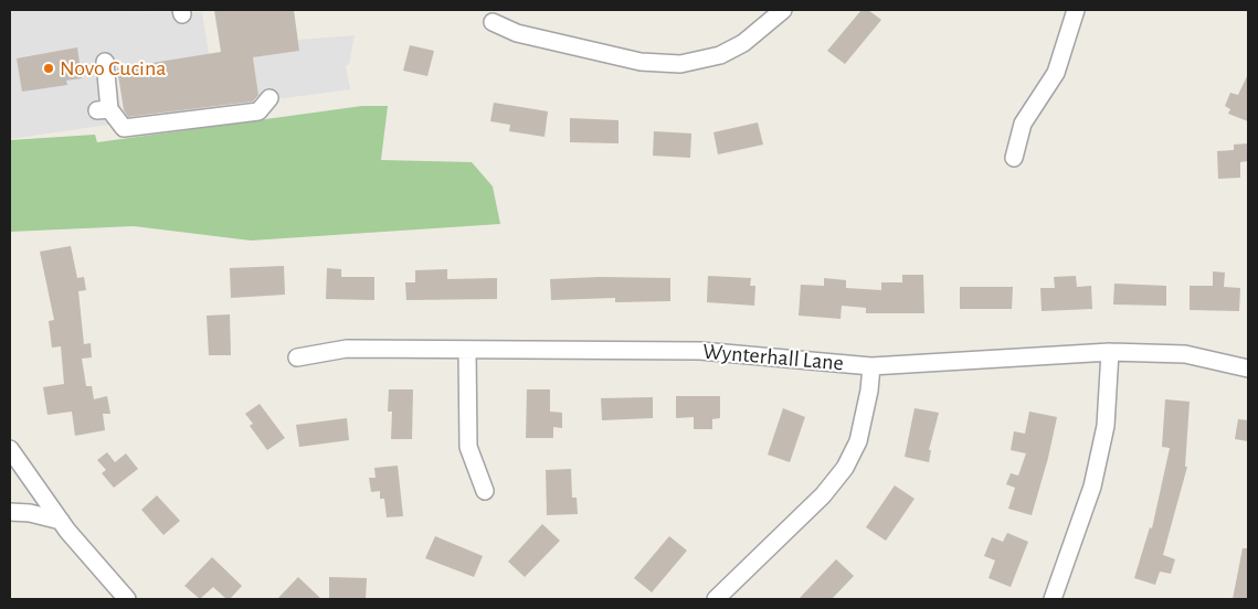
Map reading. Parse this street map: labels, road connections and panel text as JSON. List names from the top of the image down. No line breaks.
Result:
{"streets":{"street":["Wynterhall Lane"]},"places":["Novo Cucina"]}
